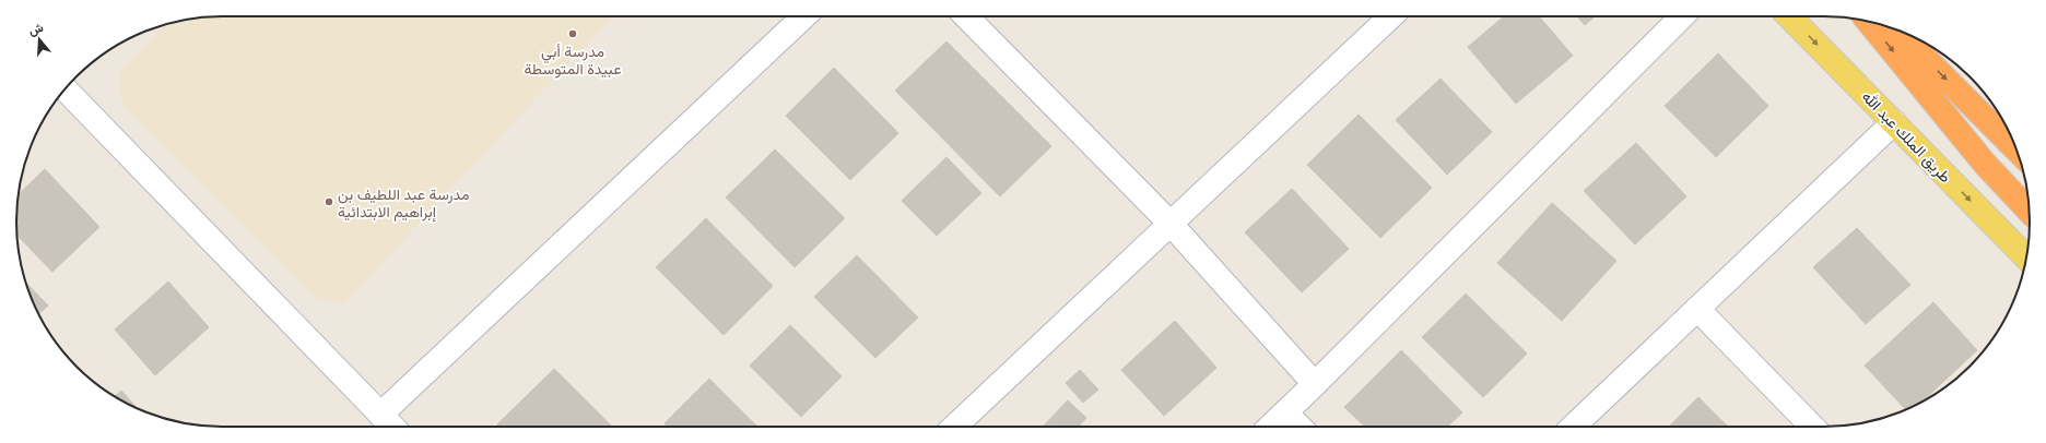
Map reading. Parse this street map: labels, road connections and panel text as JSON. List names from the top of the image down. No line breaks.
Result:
{"streets":{"main road":["طريق الملك عبد الله"]},"one_way":["طريق الملك عبد الله"],"places":["مدرسة أبي عبيدة المتوسطة","مدرسة عبد اللطيف بن إبراهيم الابتدائية"],"north":"top"}
